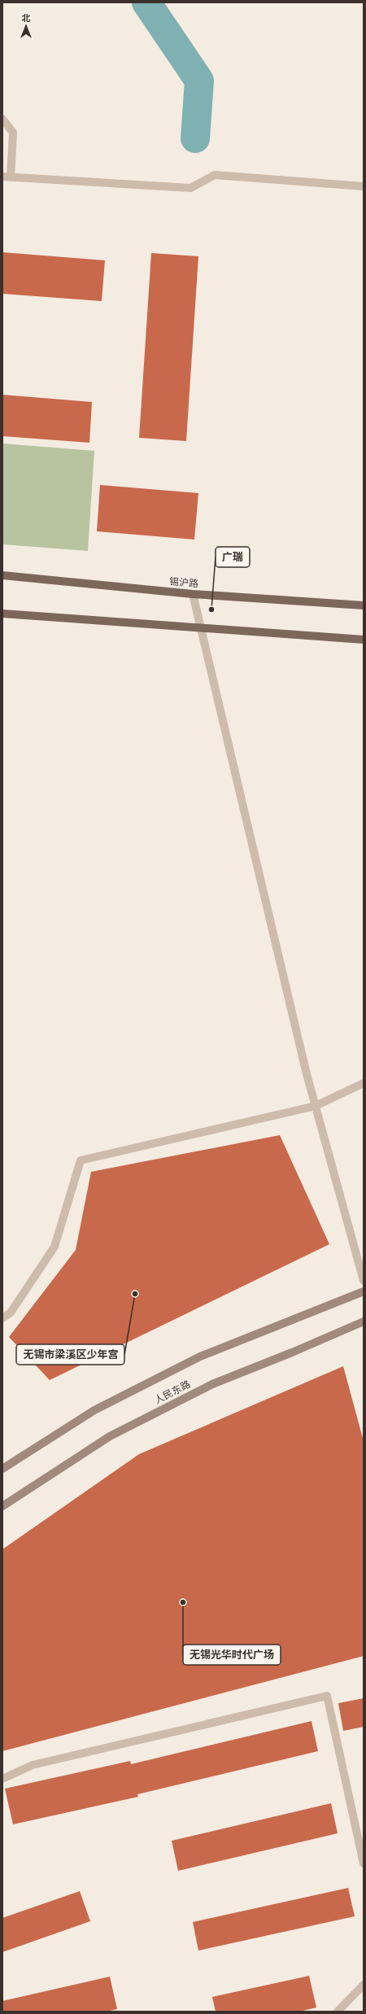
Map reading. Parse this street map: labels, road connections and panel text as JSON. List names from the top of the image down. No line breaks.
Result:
{"streets":{"main road":["锡沪路","人民东路"]},"places":["广瑞","无锡市梁溪区少年宫","无锡光华时代广场"],"north":"top"}
